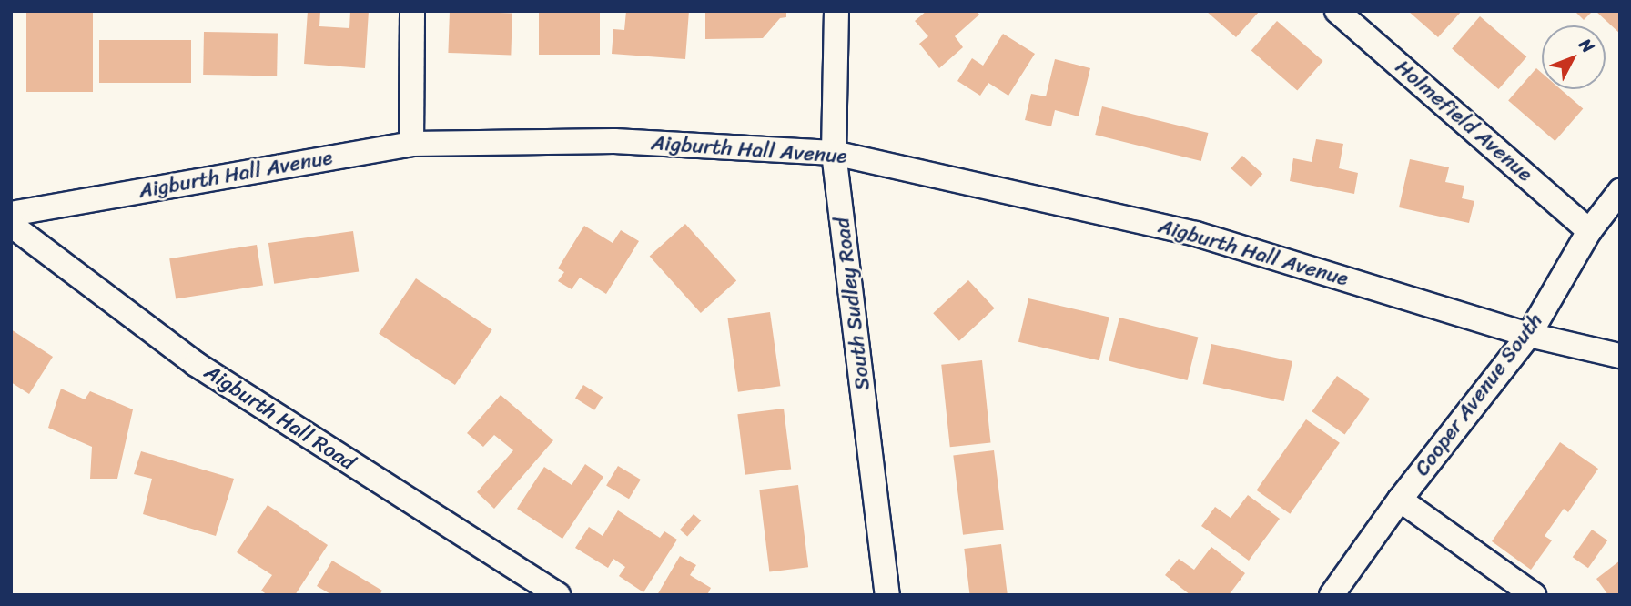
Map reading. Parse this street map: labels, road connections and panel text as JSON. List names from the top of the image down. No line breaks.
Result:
{"streets":{"street":["Holmefield Avenue","Aigburth Hall Avenue","South Sudley Road","Cooper Avenue South","Aigburth Hall Road"]},"crossings":[["Holmefield Avenue","Cooper Avenue South"],["Aigburth Hall Avenue","South Sudley Road"],["Aigburth Hall Avenue","Cooper Avenue South"]],"north":"top right"}
